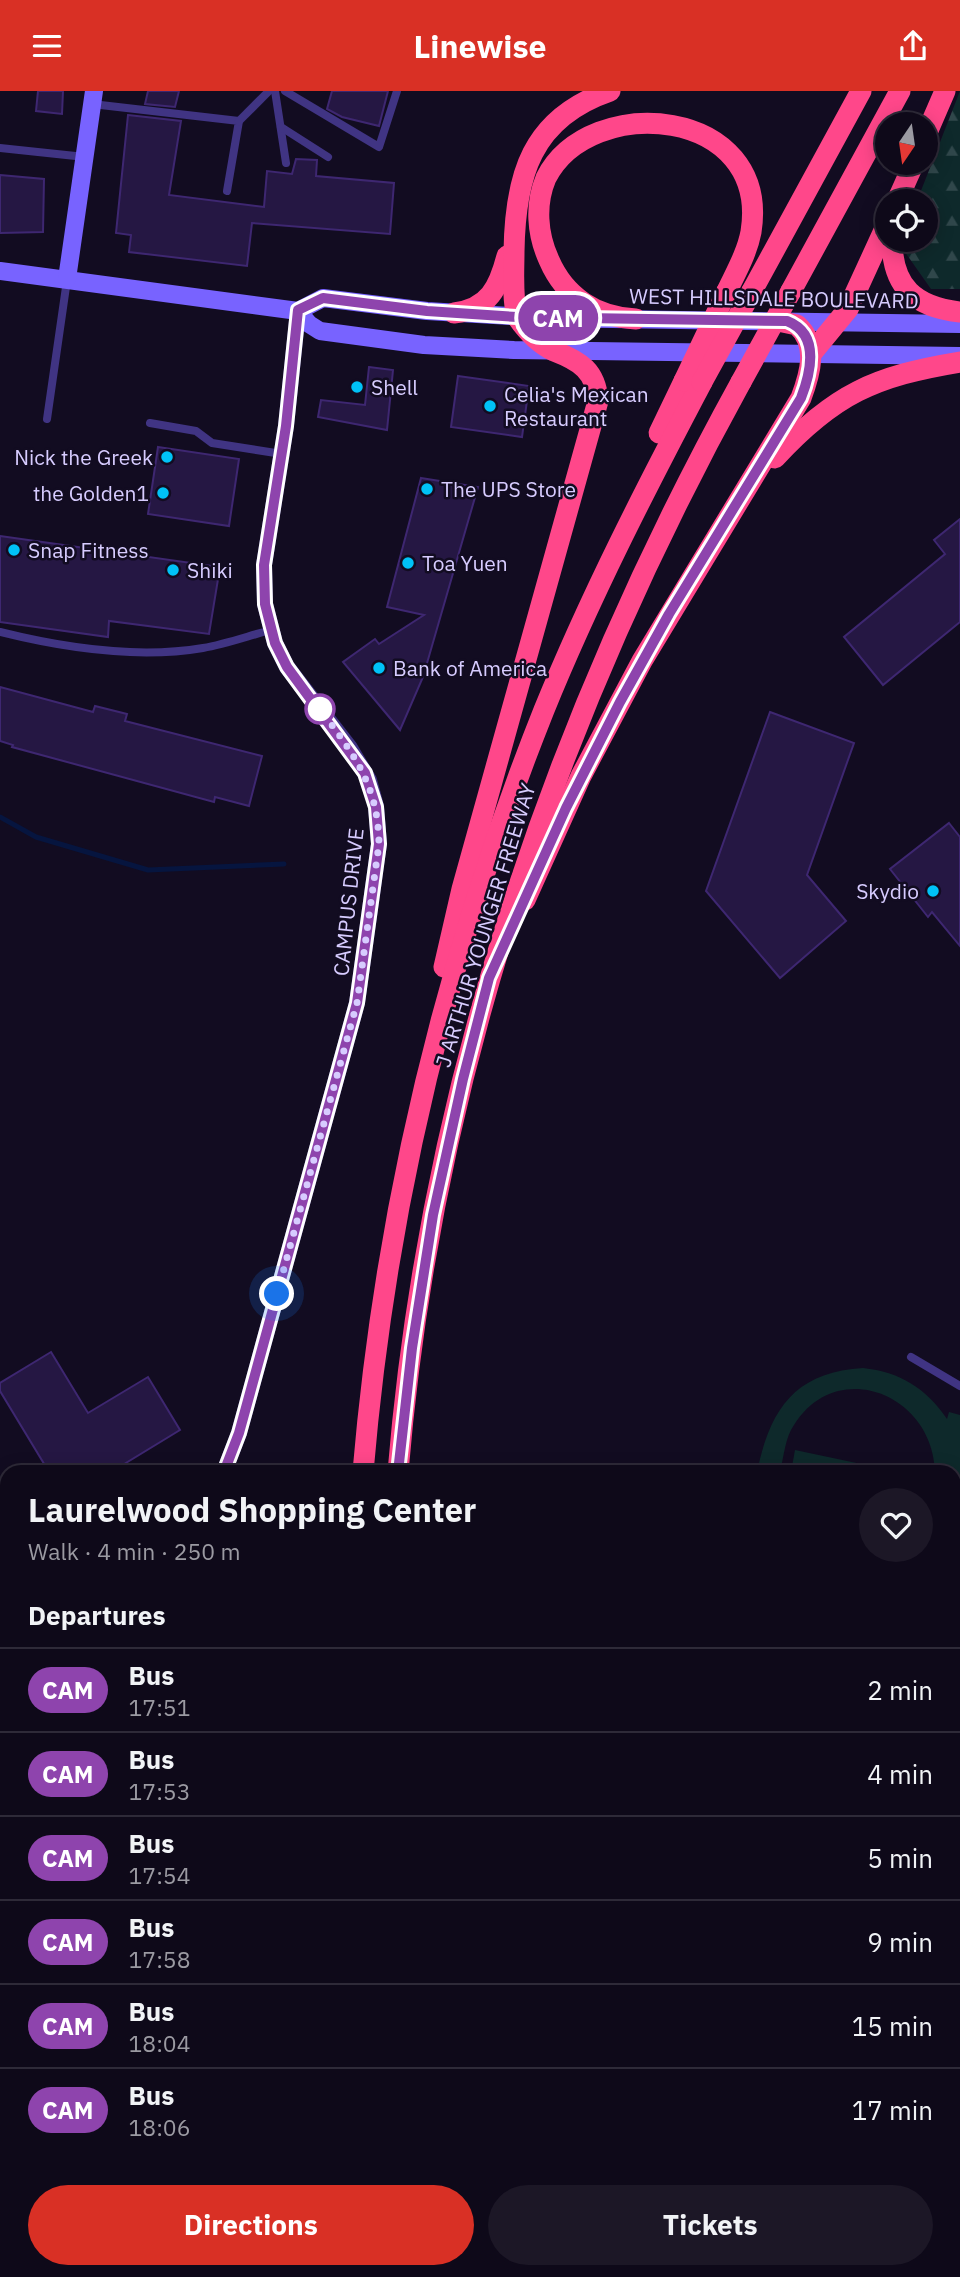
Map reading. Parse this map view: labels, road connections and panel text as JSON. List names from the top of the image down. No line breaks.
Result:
{"streets":{"highway":["J ARTHUR YOUNGER FREEWAY"],"main road":["WEST HILLSDALE BOULEVARD"],"street":["CAMPUS DRIVE"]},"crossings":[["WEST HILLSDALE BOULEVARD","CAMPUS DRIVE"]],"places":["Shell","Celia's Mexican Restaurant","Nick the Greek","The UPS Store","the Golden1","Snap Fitness","Toa Yuen","Shiki","Bank of America","Skydio"],"lines":["bus line CAM"],"north":"bottom","page":{"header":"Linewise","on_map":"CAM","heading":[["Laurelwood Shopping Center","Walk · 4 min · 250 m"],"Departures"],"list":[{"mark":"CAM","name":"Bus","note":"17:51","value":"2 min"},{"mark":"CAM","name":"Bus","note":"17:53","value":"4 min"},{"mark":"CAM","name":"Bus","note":"17:54","value":"5 min"},{"mark":"CAM","name":"Bus","note":"17:58","value":"9 min"},{"mark":"CAM","name":"Bus","note":"18:04","value":"15 min"},{"mark":"CAM","name":"Bus","note":"18:06","value":"17 min"}],"buttons":["Directions","Tickets"]}}
